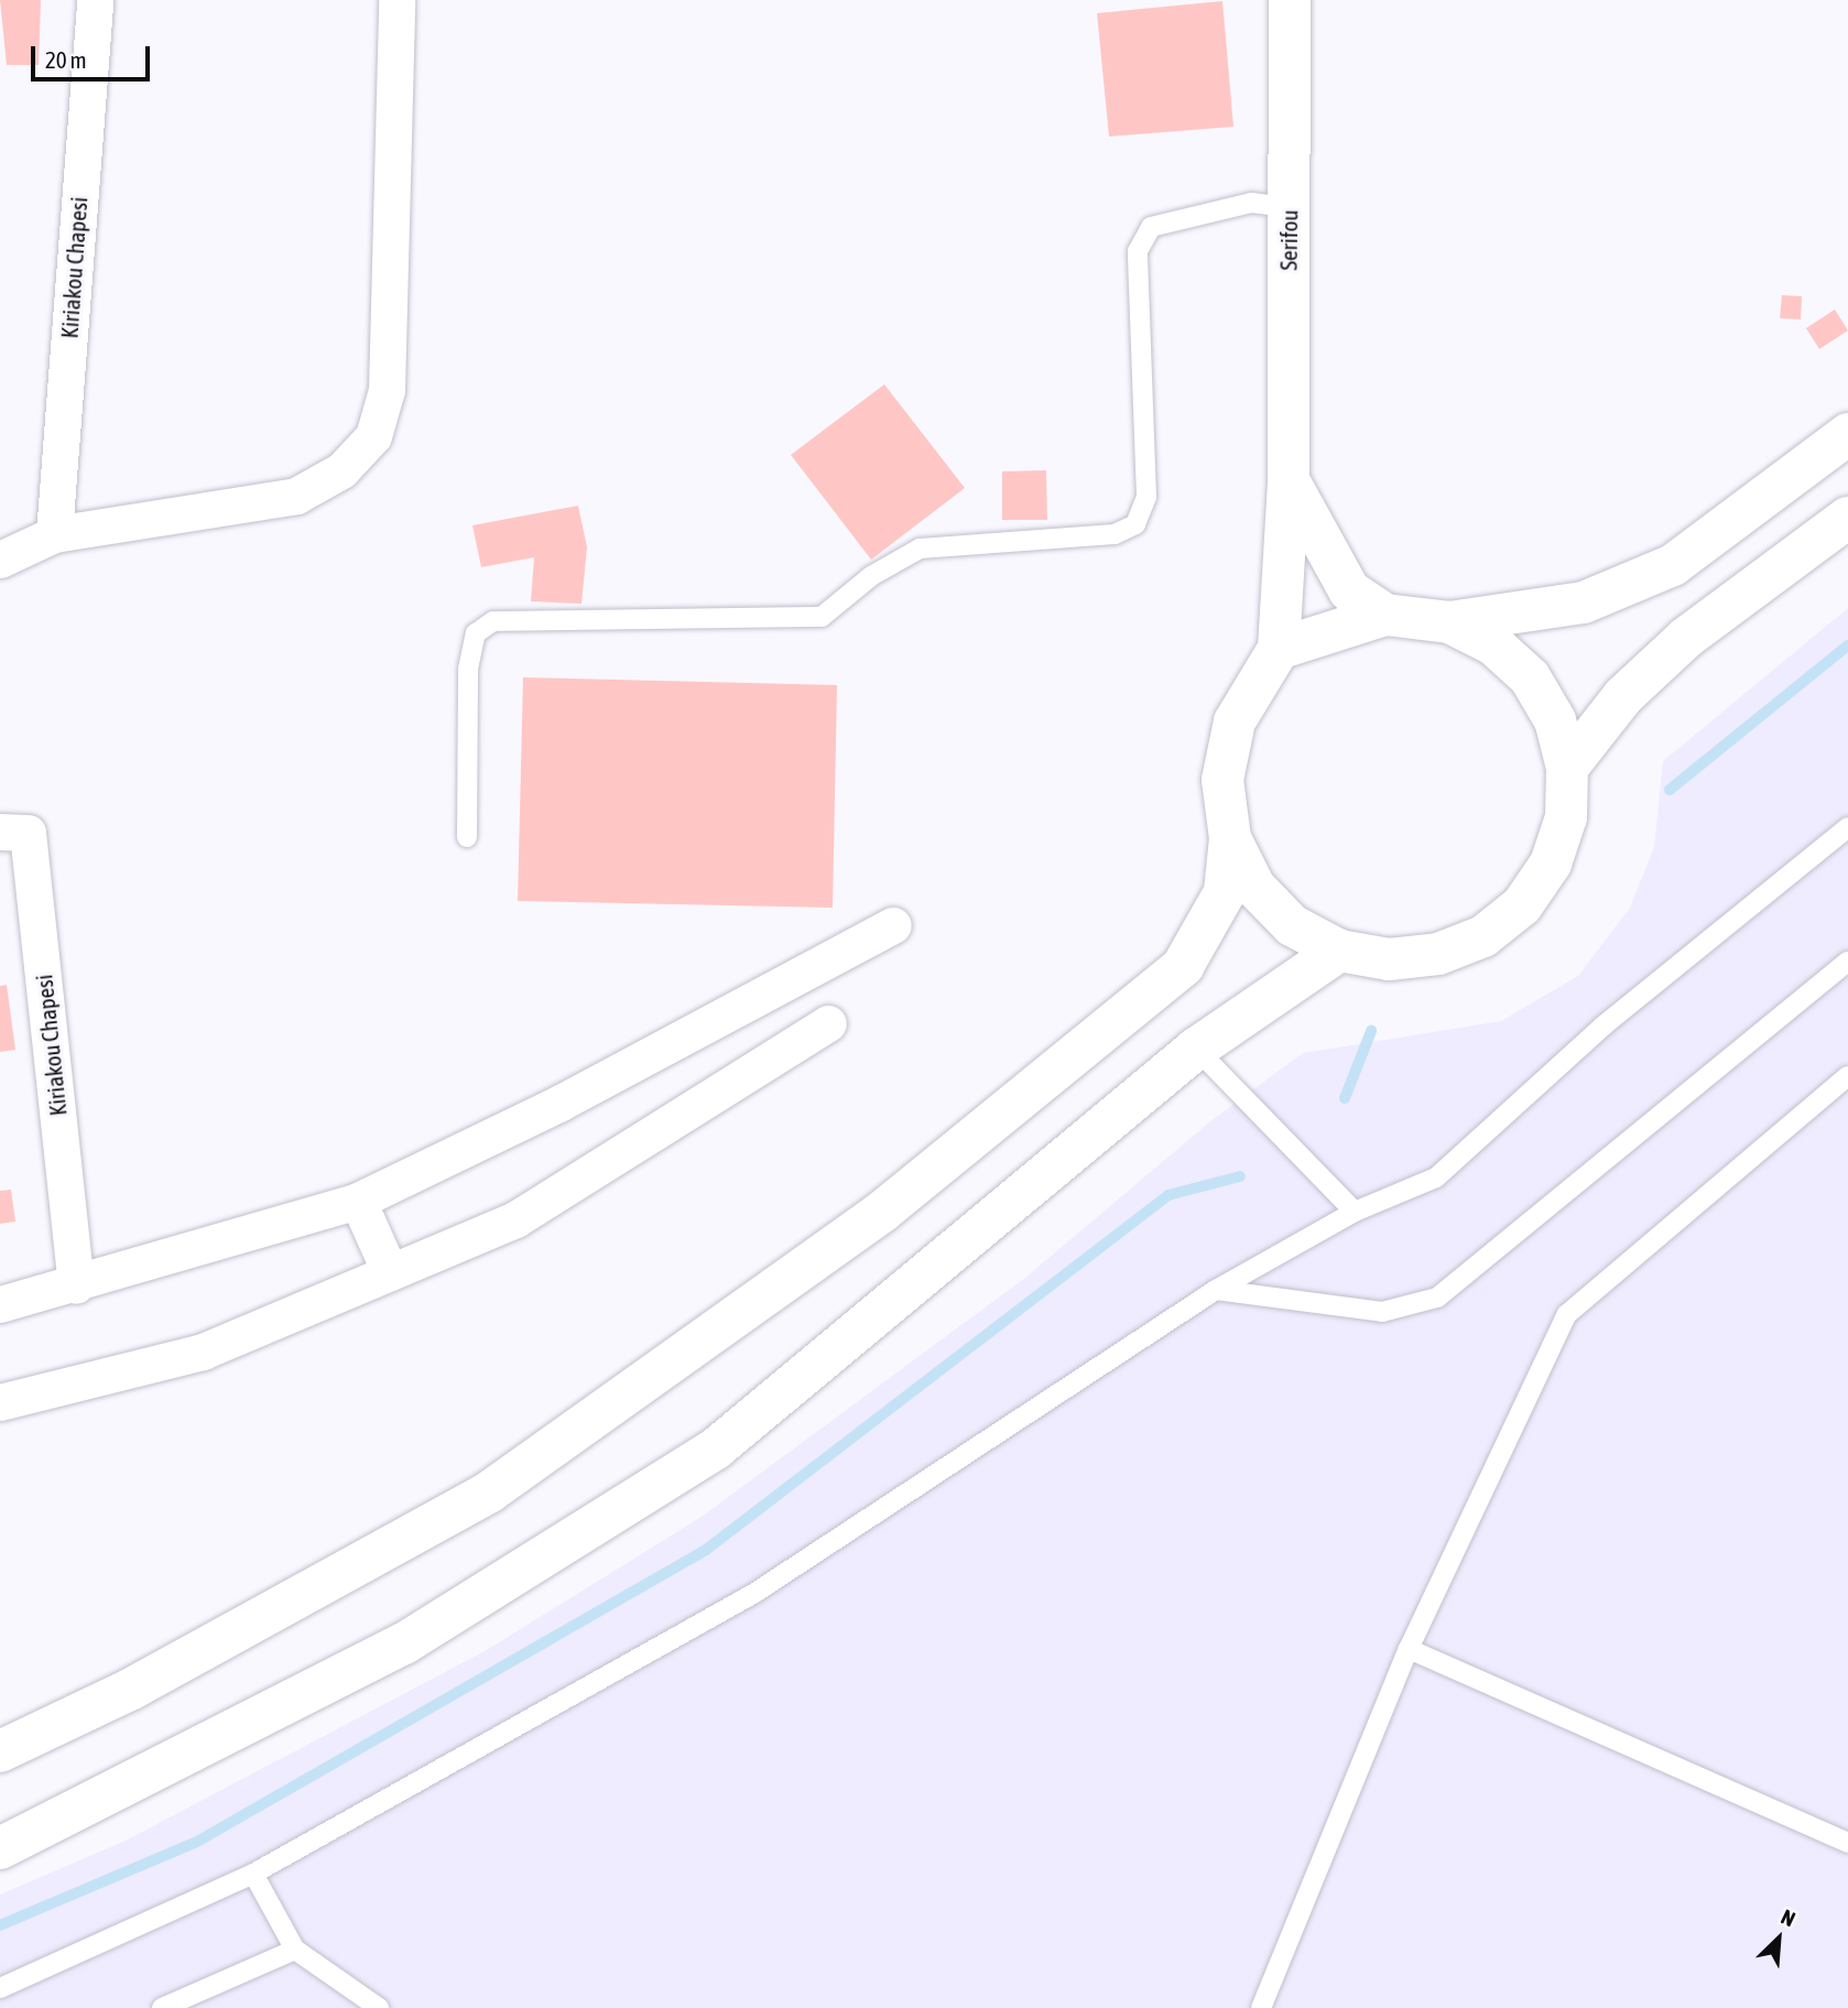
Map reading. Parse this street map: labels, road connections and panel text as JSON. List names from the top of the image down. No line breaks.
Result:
{"streets":{"main road":["Serifou"],"street":["Kiriakou Chapesi"]},"scale_bar":"20 m","north":"top right"}
